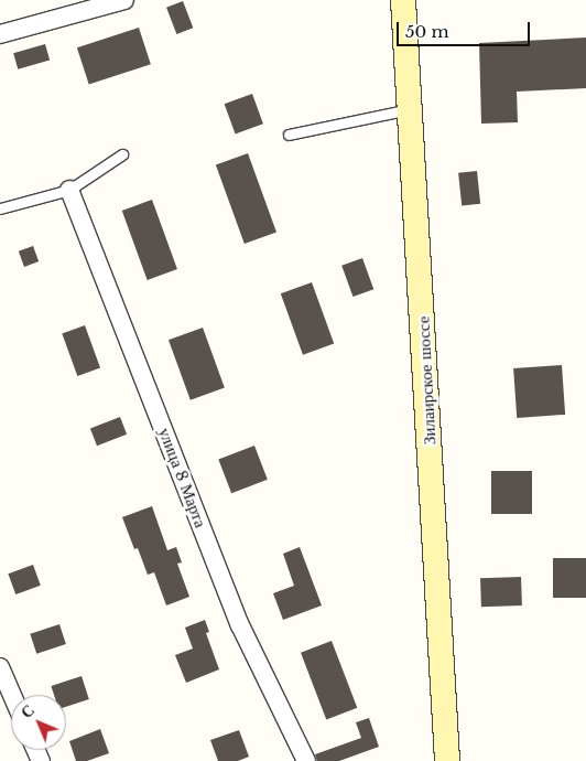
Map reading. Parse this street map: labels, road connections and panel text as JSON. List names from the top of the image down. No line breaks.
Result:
{"streets":{"main road":["Зилаирское шоссе"],"street":["улица 8 Марта"]},"scale_bar":"50 m","north":"top left"}
